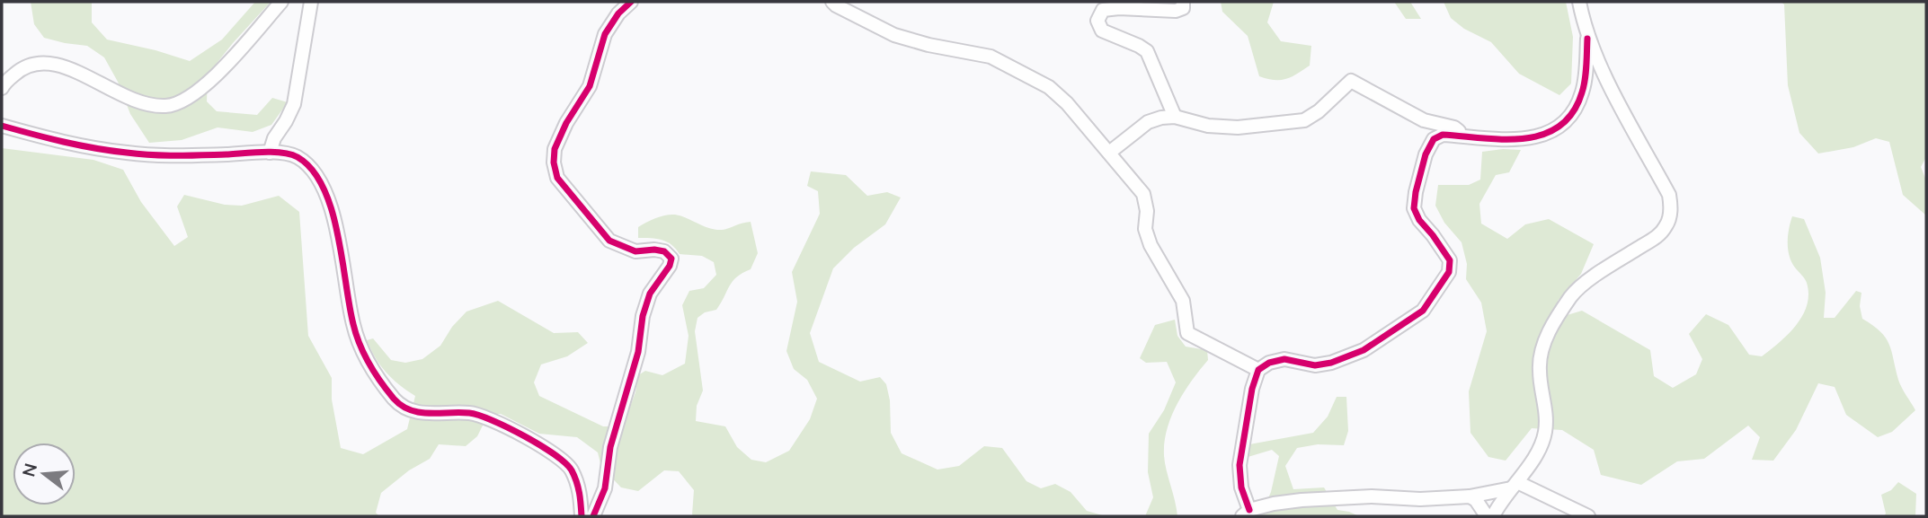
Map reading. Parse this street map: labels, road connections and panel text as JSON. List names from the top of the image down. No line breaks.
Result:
{"north":"left"}
